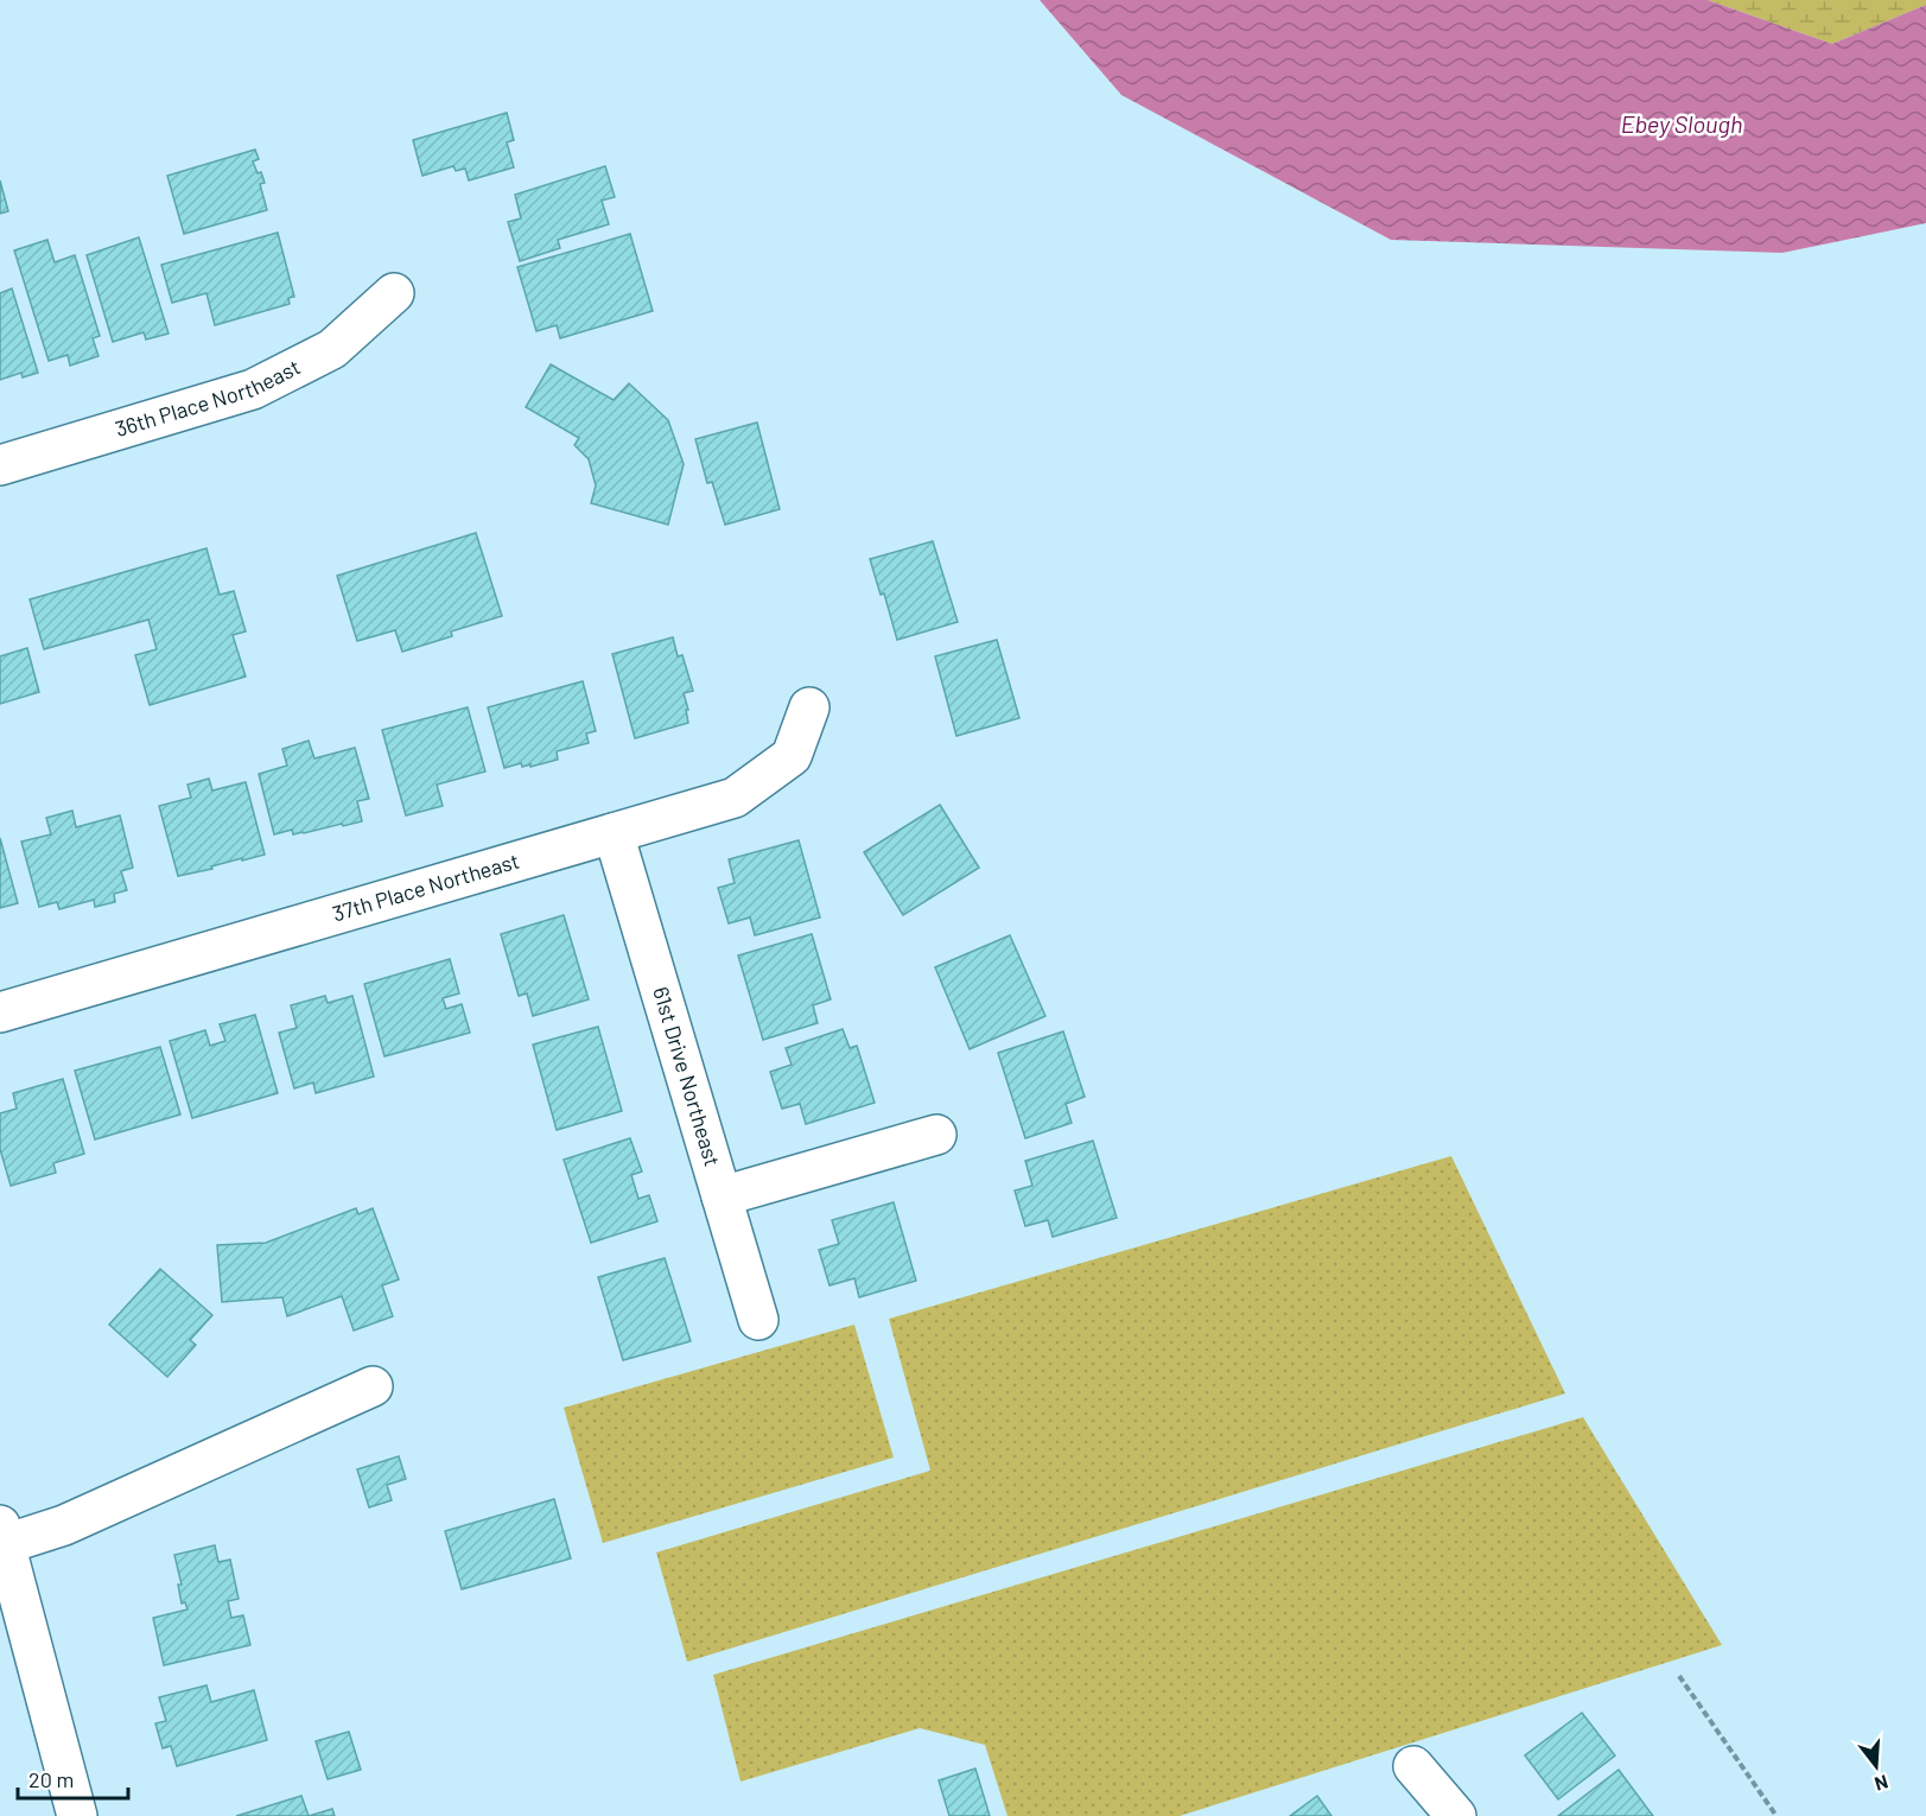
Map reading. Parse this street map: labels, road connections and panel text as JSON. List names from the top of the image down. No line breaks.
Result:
{"streets":{"street":["36th Place Northeast","37th Place Northeast","61st Drive Northeast"]},"crossings":[["37th Place Northeast","61st Drive Northeast"]],"water":["Ebey Slough"],"scale_bar":"20 m","north":"bottom"}
